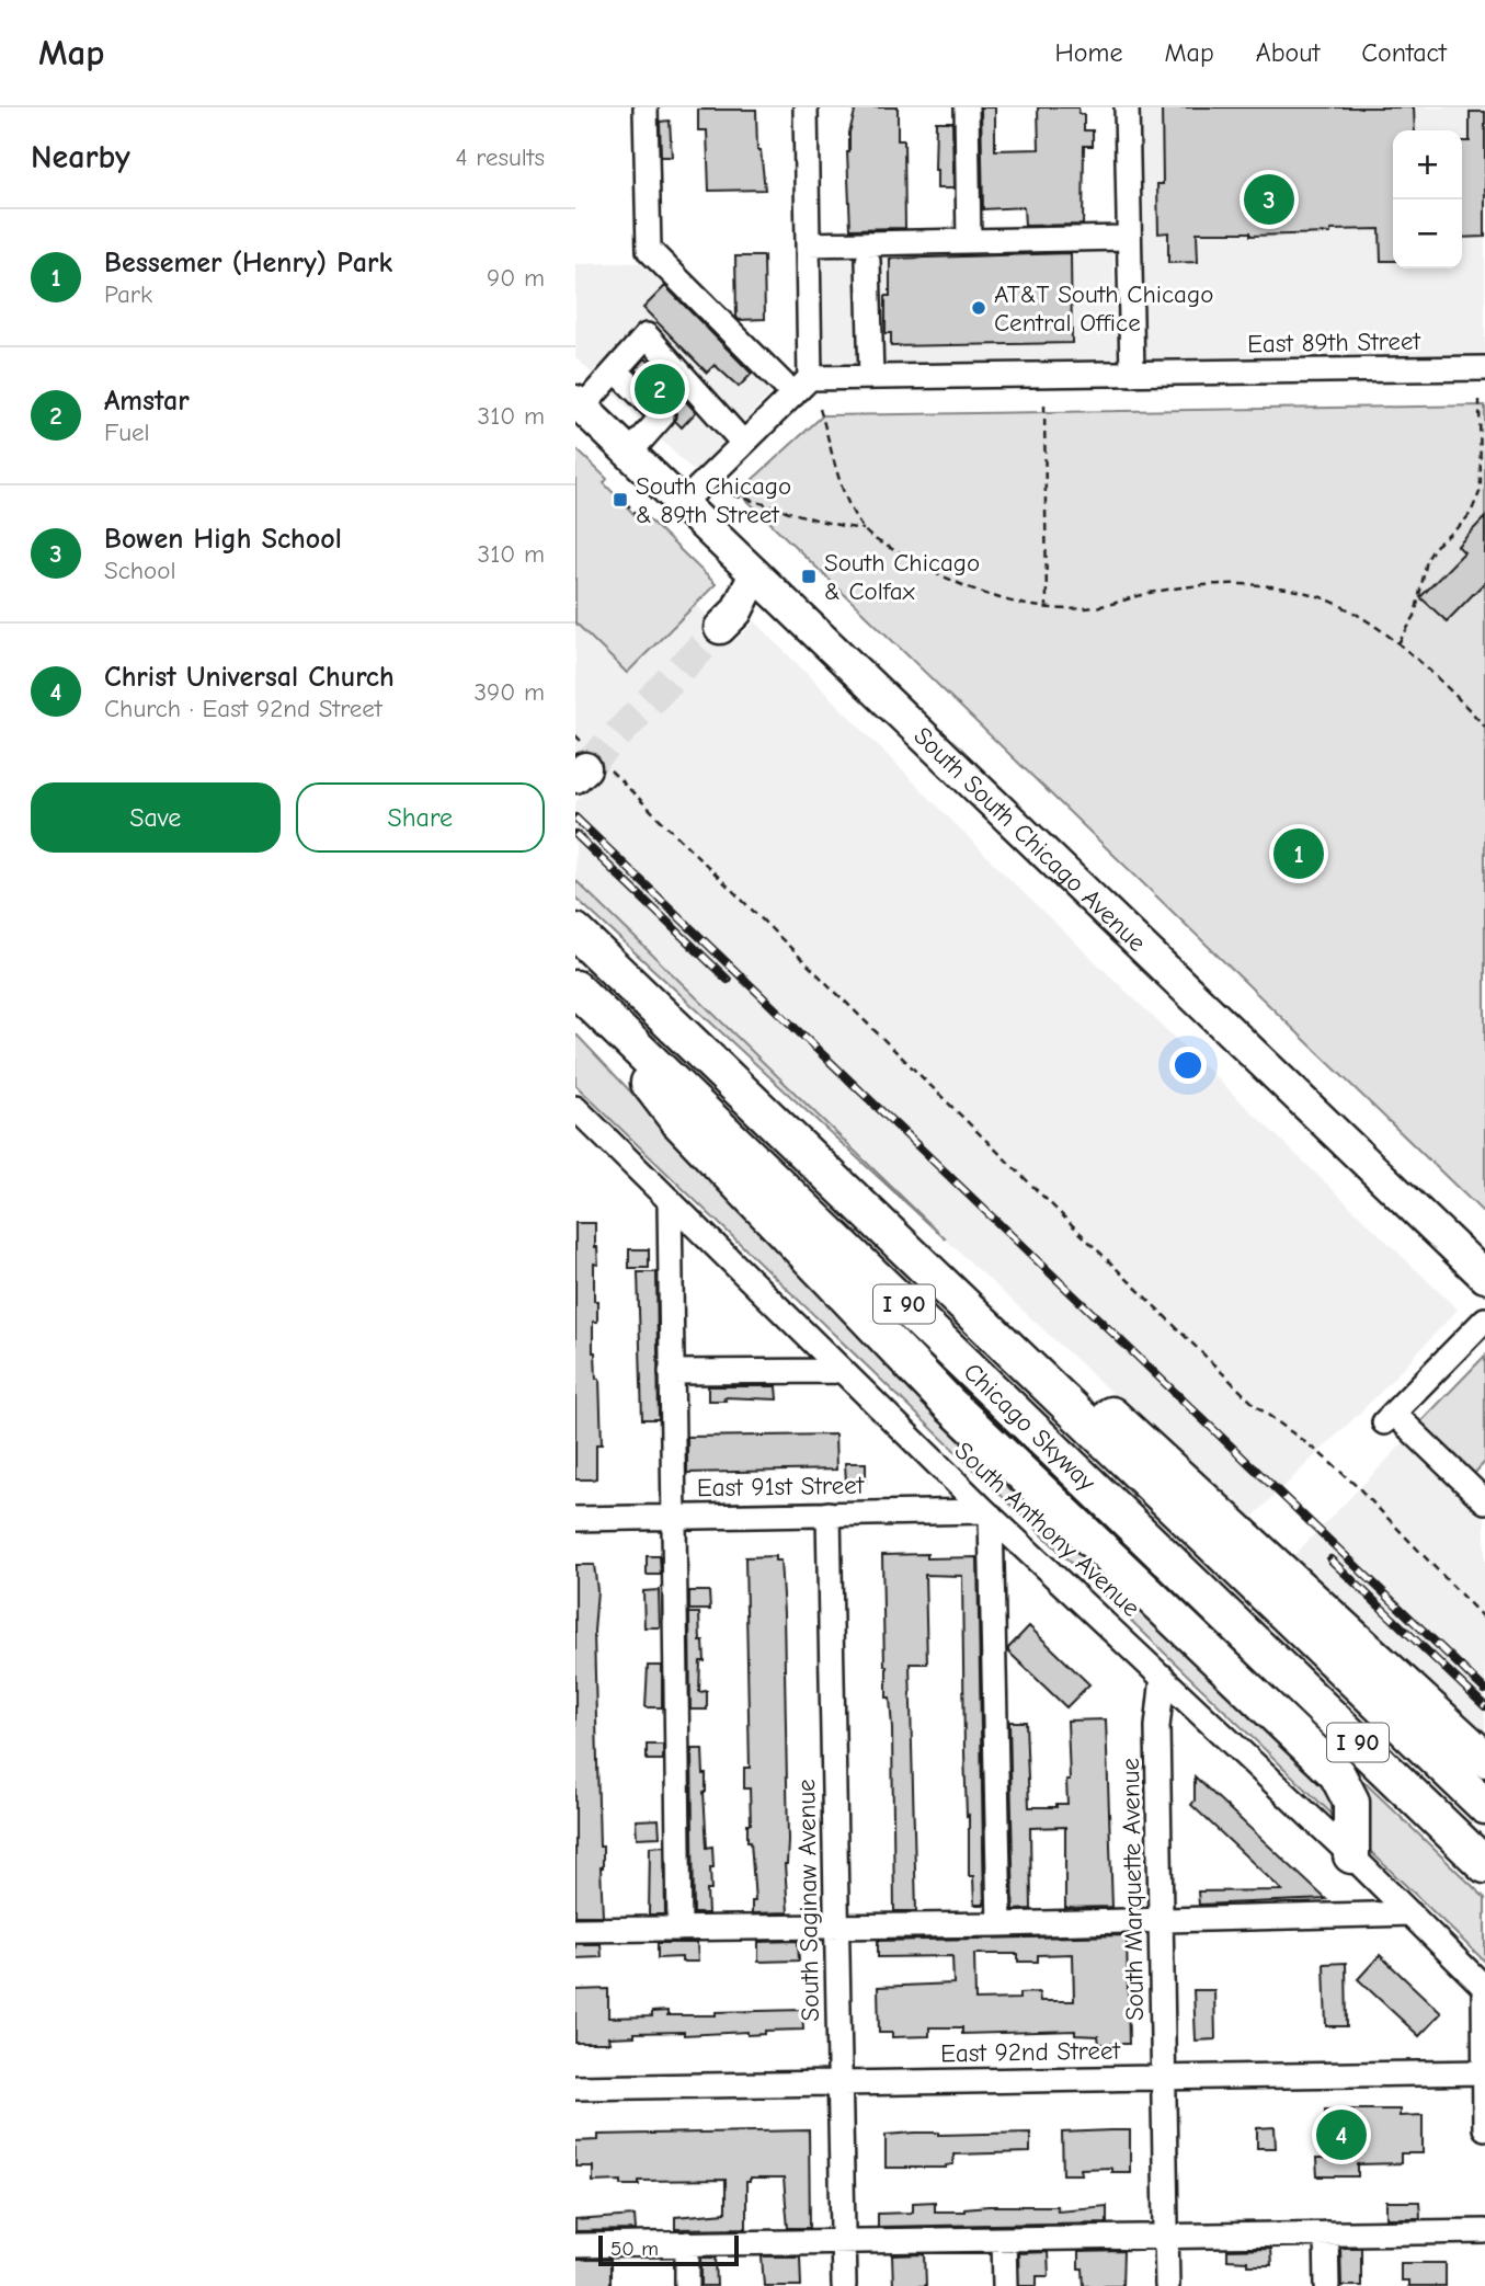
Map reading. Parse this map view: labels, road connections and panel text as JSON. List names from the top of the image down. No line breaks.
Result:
{"streets":{"highway":["I 90","Chicago Skyway"],"main road":["South South Chicago Avenue"],"street":["East 89th Street","East 91st Street","South Anthony Avenue","South Marquette Avenue","South Saginaw Avenue","East 92nd Street"]},"crossings":[["East 91st Street","South Anthony Avenue"],["East 91st Street","South Saginaw Avenue"],["South Anthony Avenue","South Marquette Avenue"],["South Marquette Avenue","East 92nd Street"],["South Saginaw Avenue","East 92nd Street"]],"places":{"other":["AT&T South Chicago Central Office"],"transit":["South Chicago & 89th Street","South Chicago & Colfax"]},"scale_bar":"50 m","page":{"header":"Map","nav":["Home","Map","About","Contact"],"heading":["Nearby","4 results"],"map_buttons":["+","−"],"pins":["3","2","1","4"],"list":[{"mark":"1","name":"Bessemer (Henry) Park","note":"Park","value":"90 m"},{"mark":"2","name":"Amstar","note":"Fuel","value":"310 m"},{"mark":"3","name":"Bowen High School","note":"School","value":"310 m"},{"mark":"4","name":"Christ Universal Church","note":"Church · East 92nd Street","value":"390 m"}],"buttons":["Save","Share"],"scale":"50 m"}}
